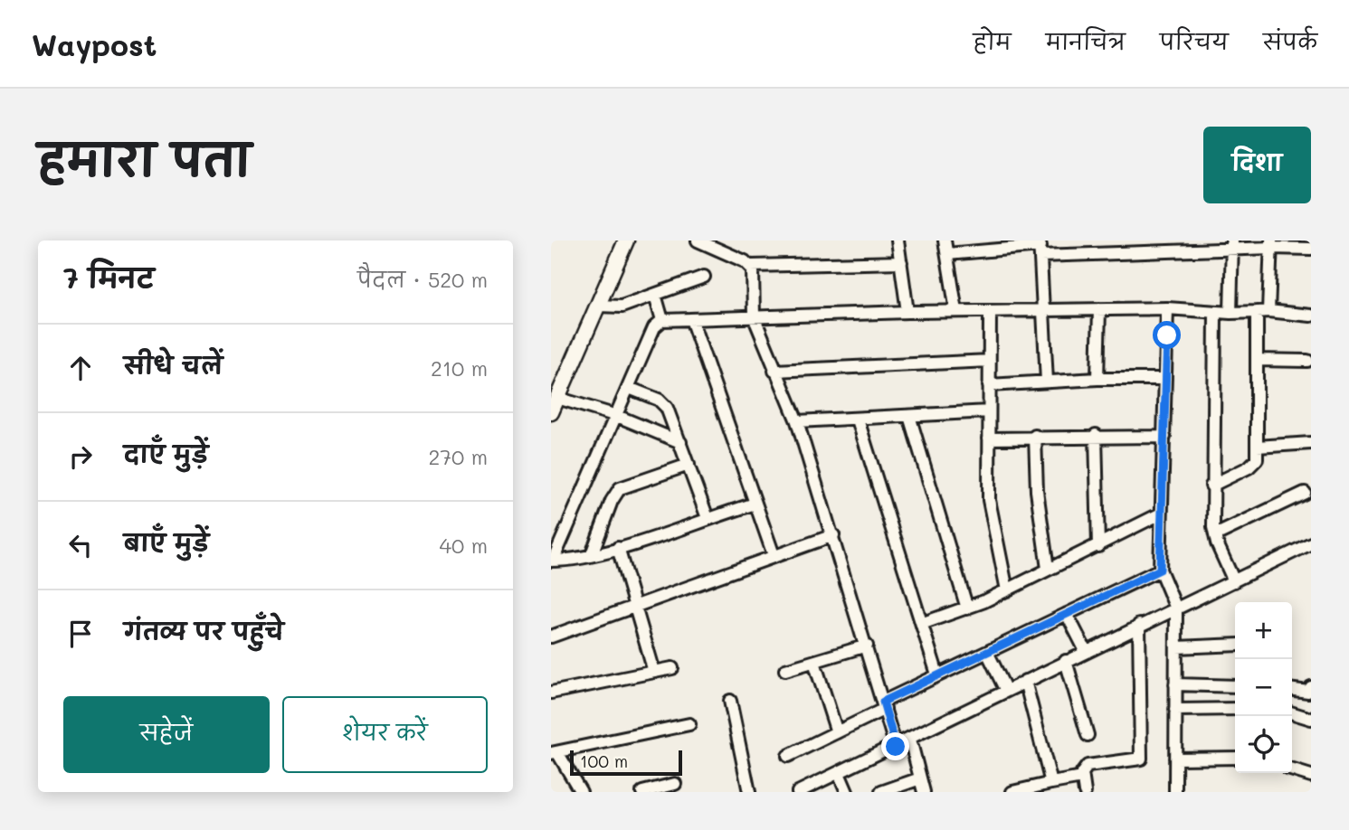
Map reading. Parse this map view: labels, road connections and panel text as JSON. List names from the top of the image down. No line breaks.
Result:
{"scale_bar":"100 m","page":{"header":"Waypost","nav":["होम","मानचित्र","परिचय","संपर्क"],"title":"हमारा पता","buttons":["दिशा",["सहेजें","शेयर करें"]],"heading":["7 मिनट","पैदल · 520 m"],"list":[["सीधे चलें","210 m"],["दाएँ मुड़ें","270 m"],["बाएँ मुड़ें","40 m"],"गंतव्य पर पहुँचे"],"map_buttons":["+","−"],"scale":"100 m"}}
